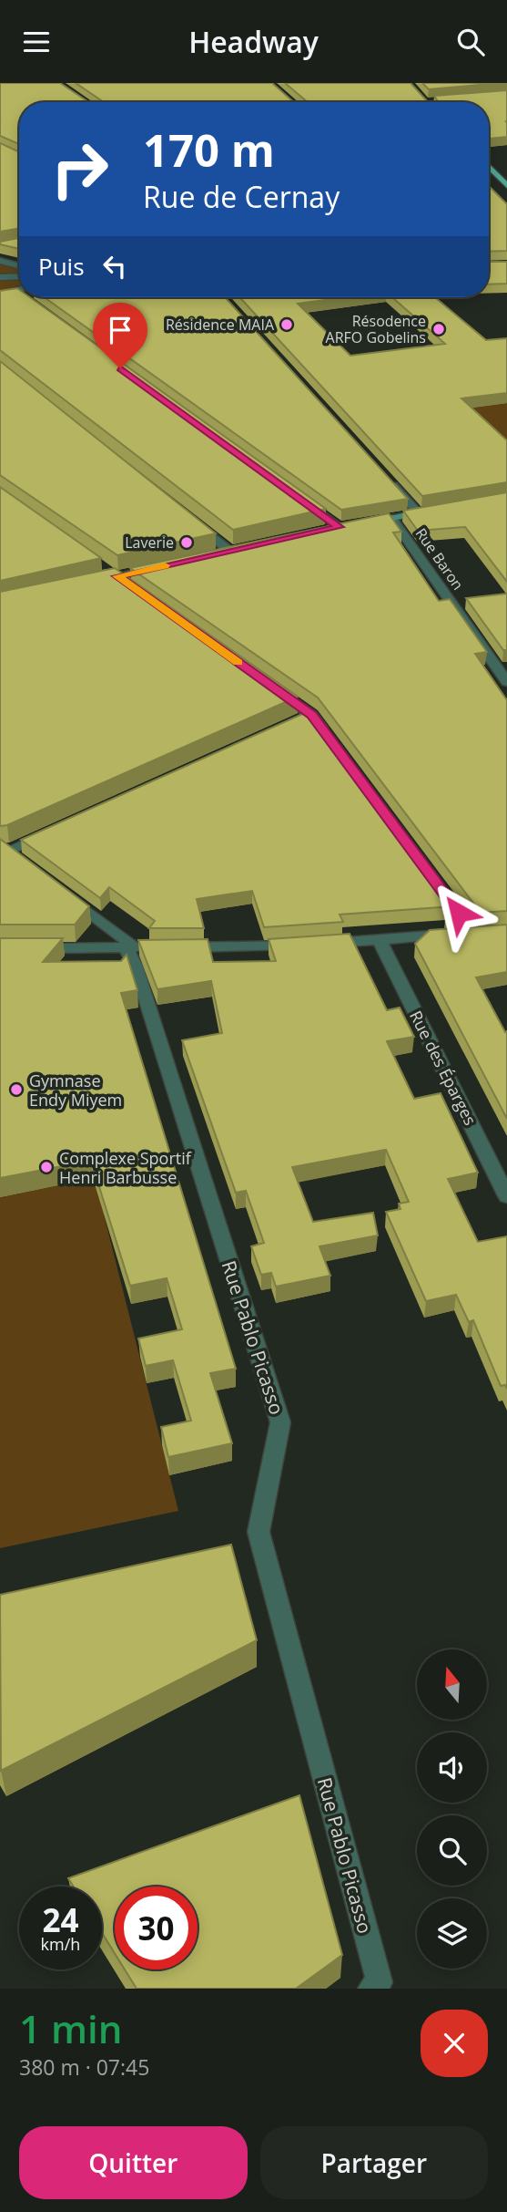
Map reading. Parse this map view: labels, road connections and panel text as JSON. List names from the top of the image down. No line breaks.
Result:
{"streets":{"street":["Rue Baron","Rue des Éparges","Rue Pablo Picasso"]},"places":["Résidence MAIA","Résodence ARFO Gobelins","Laverie","Gymnase Endy Miyem","Complexe Sportif Henri Barbusse"],"north":"top","page":{"header":"Headway","turn":["170 m","Rue de Cernay"],"then":"Puis","speed":"24 km/h","limit":"30","heading":["1 min","380 m · 07:45"],"buttons":["Quitter","Partager"]}}
